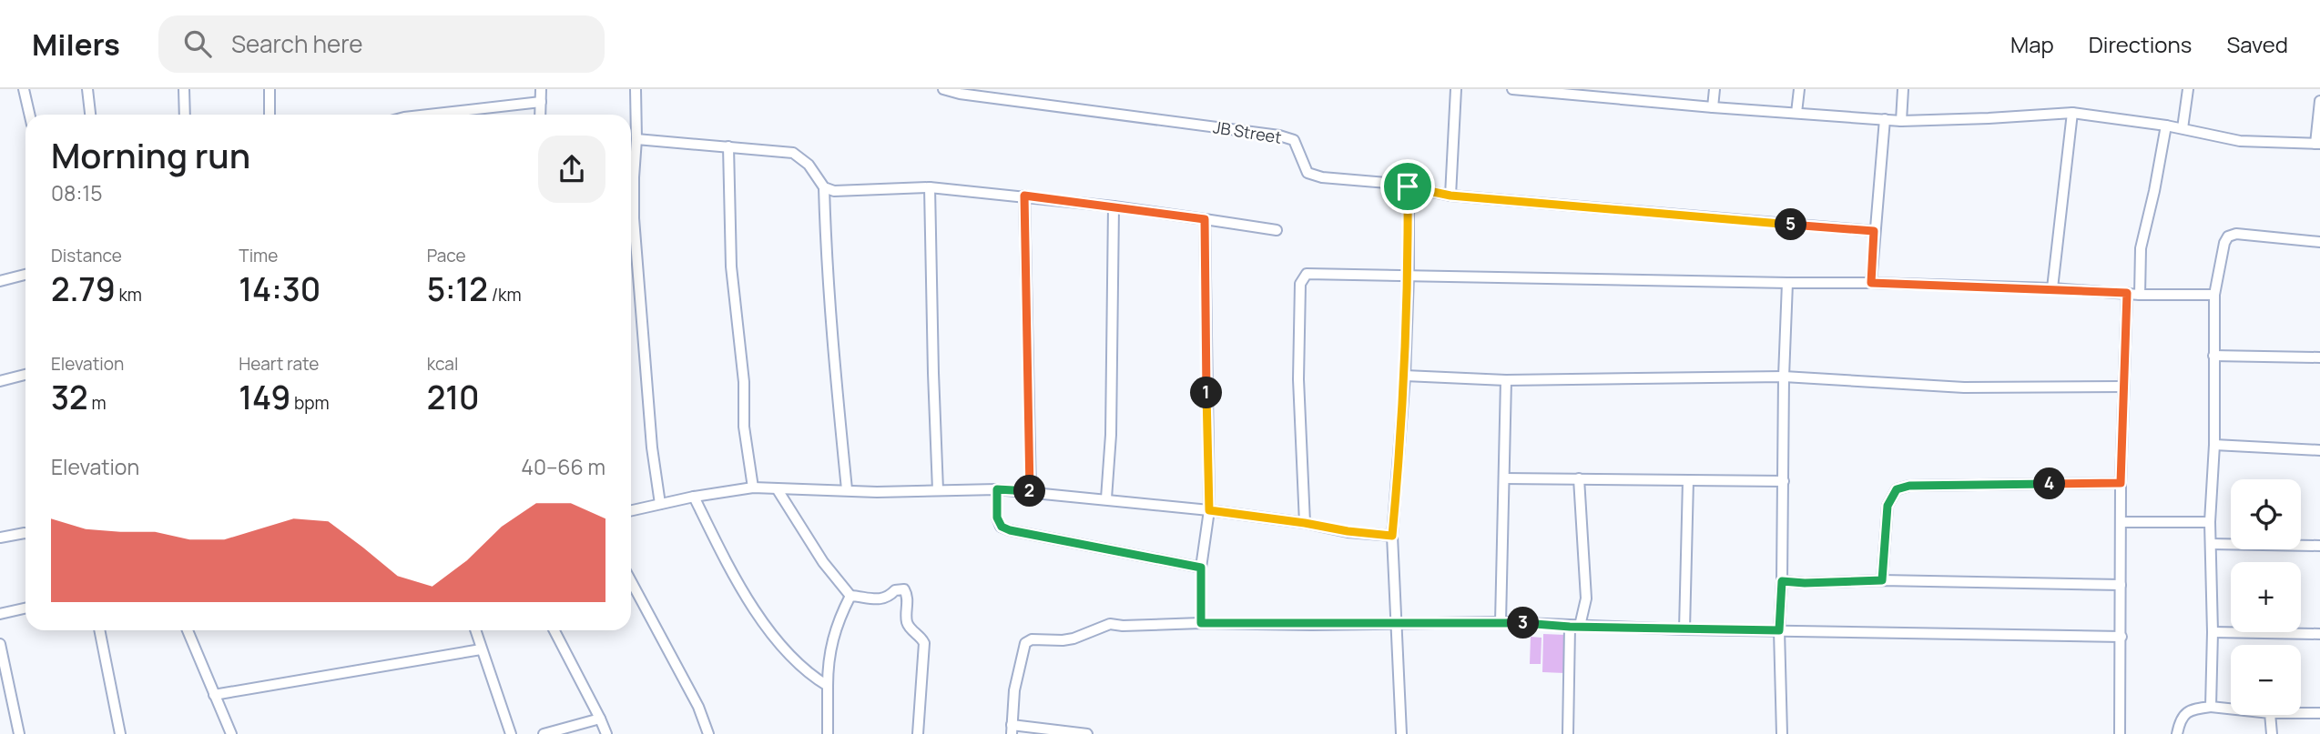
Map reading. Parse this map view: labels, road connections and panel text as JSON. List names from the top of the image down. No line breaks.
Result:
{"streets":{"street":["JB Street"]},"page":{"header":"Milers","search":"Search here","nav":["Map","Directions","Saved"],"heading":["Morning run","08:15"],"pins":["5","1","4","2","3"],"stats":[["Distance","2.79 km"],["Time","14:30"],["Pace","5:12 /km"],["Elevation","32 m"],["Heart rate","149 bpm"],["kcal","210"]],"chart":["Elevation","40–66 m"],"map_buttons":["+","−"]}}
